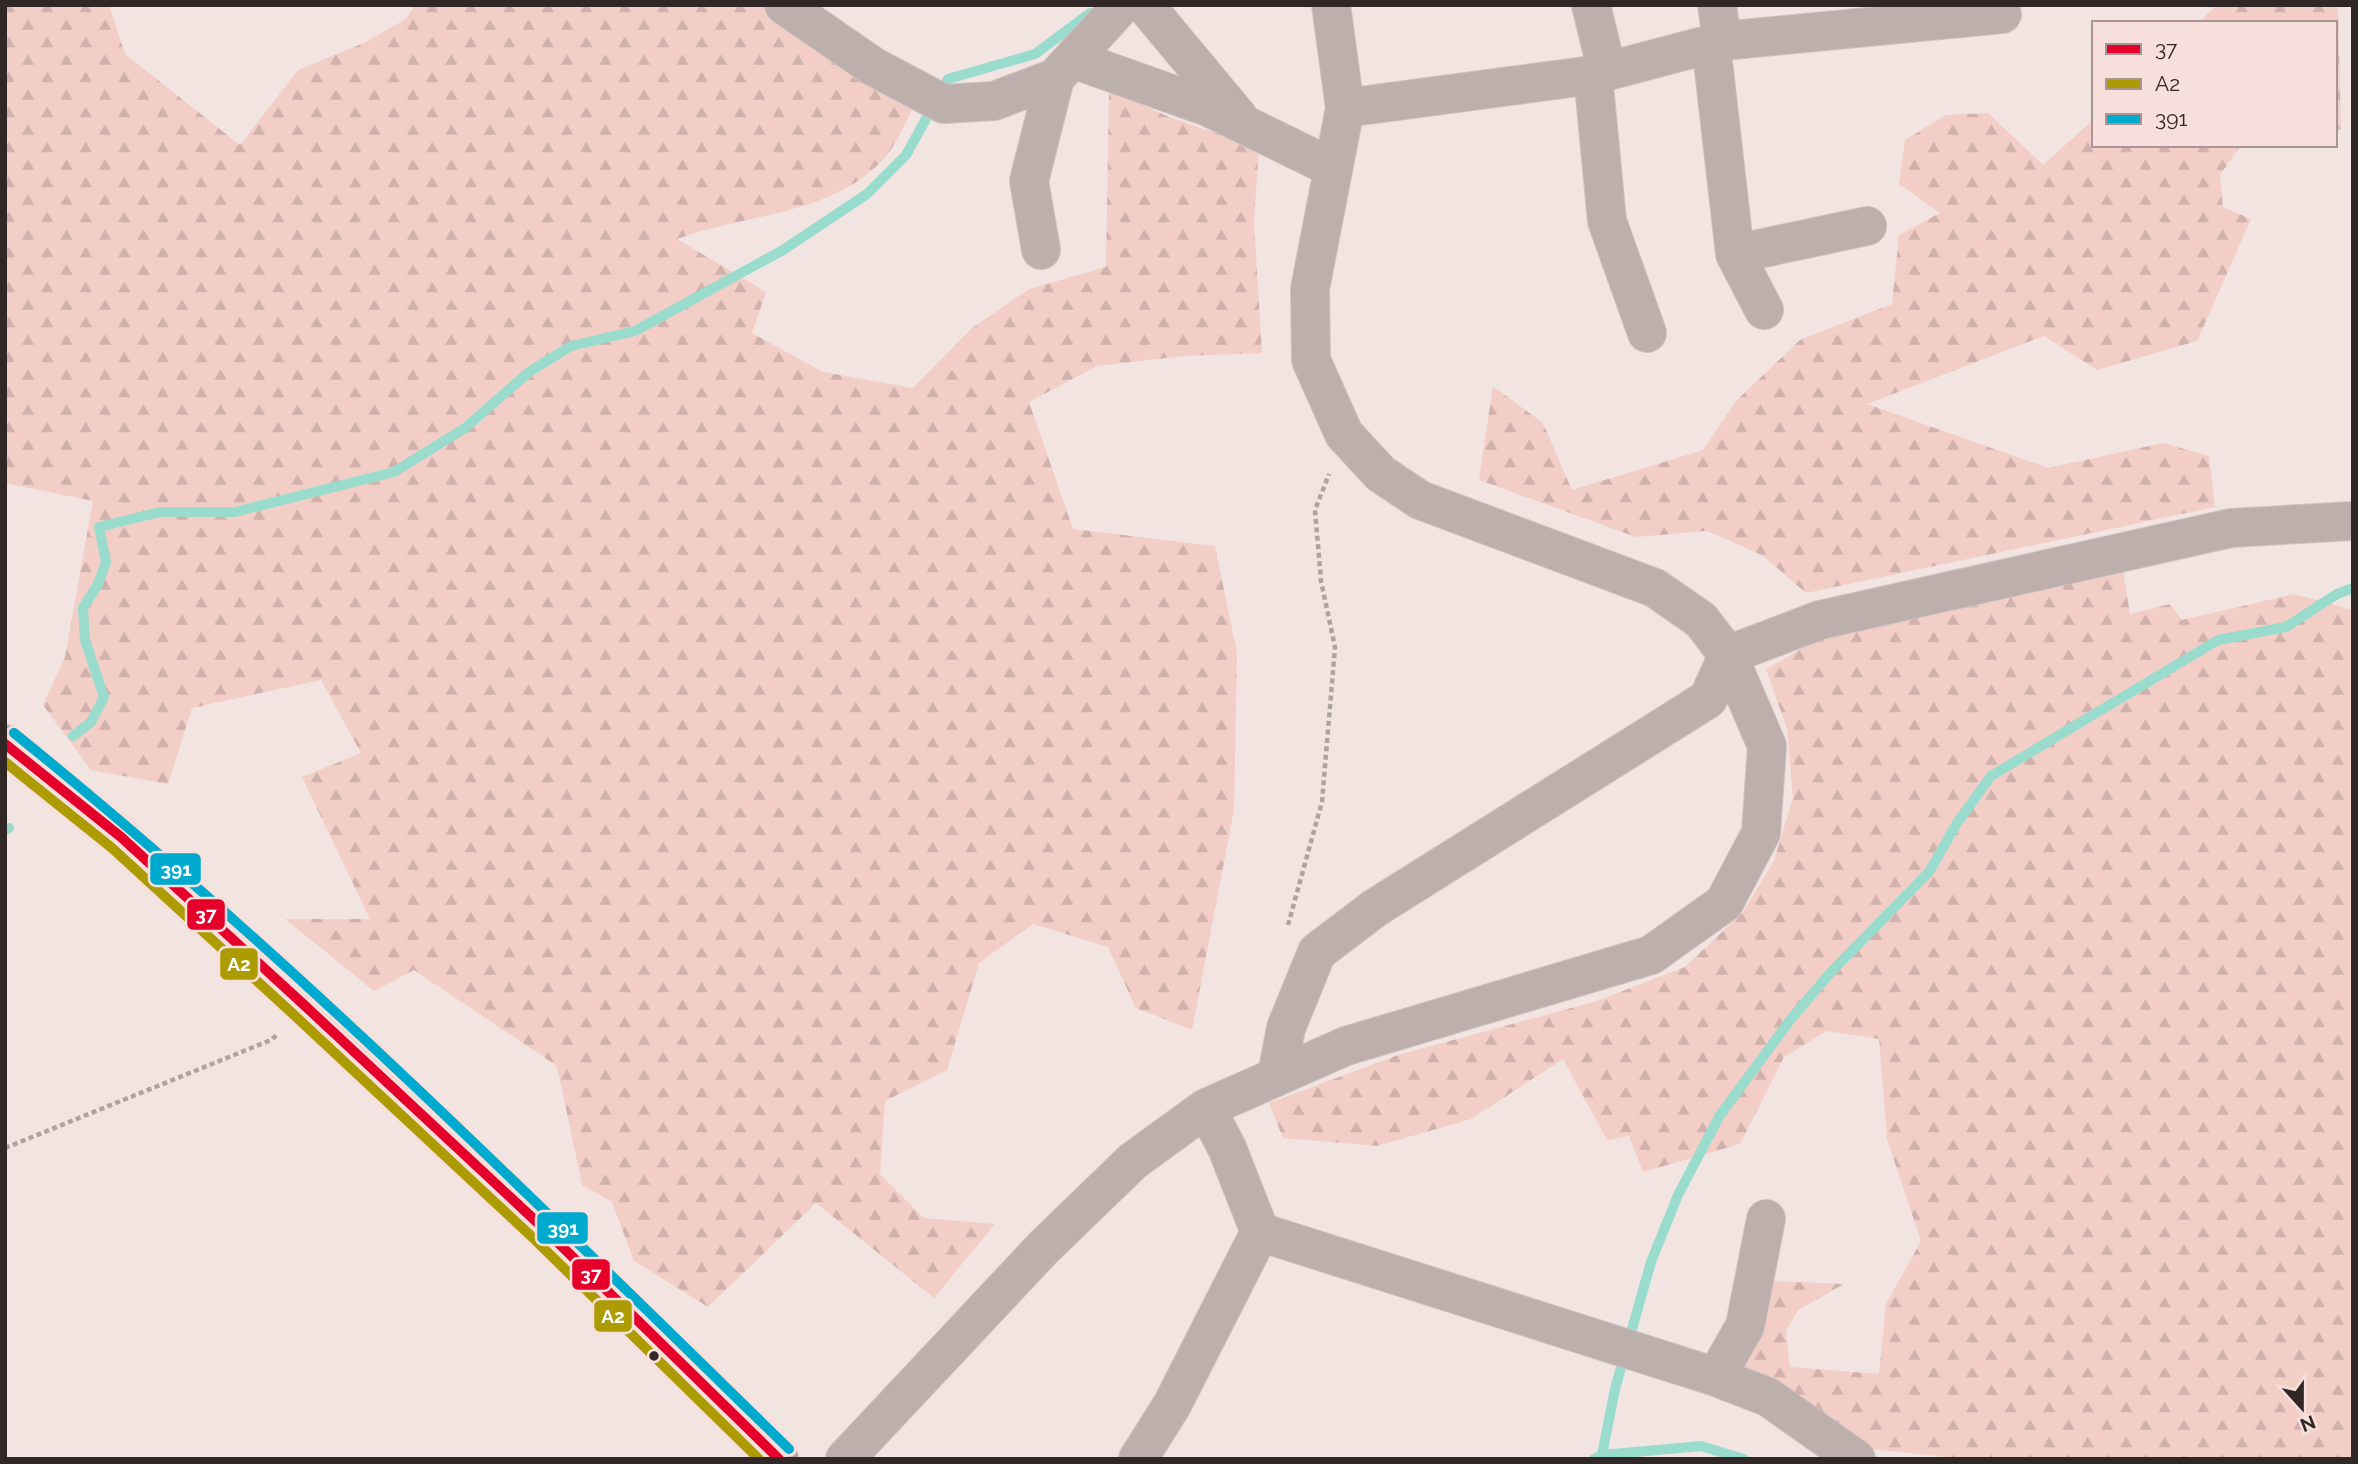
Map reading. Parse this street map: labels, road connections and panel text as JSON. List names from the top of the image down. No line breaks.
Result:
{"lines":["transit line 391","transit line 37","transit line A2"],"legend":["37","A2","391"],"north":"bottom"}
